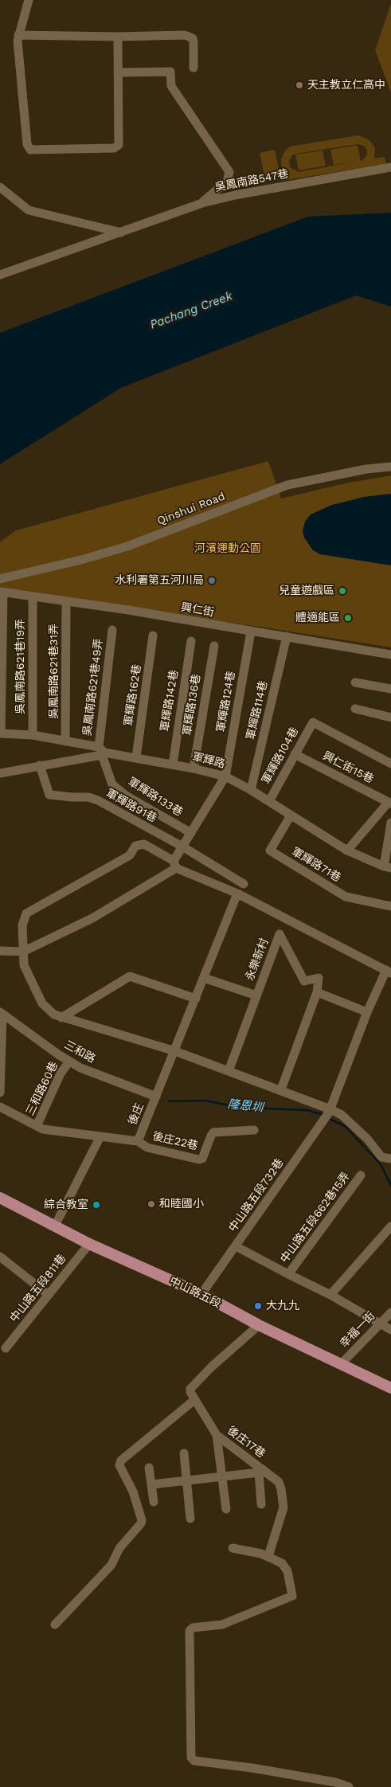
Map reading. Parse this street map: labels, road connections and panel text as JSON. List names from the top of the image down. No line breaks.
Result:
{"streets":{"main road":["中山路五段"],"street":["吳鳳南路547巷","Qinshui Road","興仁街","吳鳳南路621巷19弄","吳鳳南路621巷31弄","吳鳳南路621巷49弄","軍輝路162巷","軍輝路142巷","軍輝路124巷","軍輝路136巷","軍輝路114巷","軍輝路104巷","軍輝路","興仁街15巷","軍輝路133巷","軍輝路91巷","軍輝路71巷","永樂新村","三和路","三和路60巷","後庄","後庄22巷","中山路五段732巷","中山路五段662巷15弄","中山路五段811巷","幸福一街","後庄17巷"]},"crossings":[["興仁街","吳鳳南路621巷19弄"],["興仁街","吳鳳南路621巷31弄"],["興仁街","軍輝路124巷"],["興仁街","軍輝路114巷"],["吳鳳南路621巷49弄","軍輝路"],["吳鳳南路621巷49弄","軍輝路133巷"],["軍輝路162巷","軍輝路"],["軍輝路142巷","軍輝路"],["軍輝路124巷","軍輝路"],["軍輝路136巷","軍輝路"],["軍輝路114巷","軍輝路"],["軍輝路104巷","軍輝路"],["軍輝路104巷","興仁街15巷"],["軍輝路","軍輝路133巷"],["軍輝路","軍輝路91巷"],["軍輝路","軍輝路71巷"],["三和路","三和路60巷"],["三和路","後庄"],["三和路60巷","後庄22巷"],["後庄","後庄22巷"],["中山路五段732巷","中山路五段662巷15弄"],["中山路五段732巷","中山路五段"],["中山路五段662巷15弄","幸福一街"],["中山路五段811巷","中山路五段"],["中山路五段","幸福一街"]],"water":["Pachang Creek","隆恩圳"],"parks":["河濱運動公園"],"places":["天主教立仁高中","水利署第五河川局","兒童遊戲區","體適能區","和睦國小","綜合教室","大九九"]}
